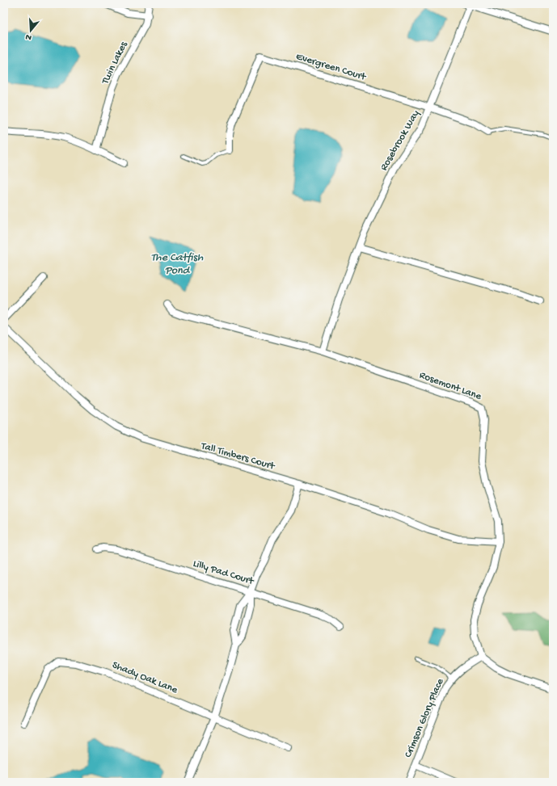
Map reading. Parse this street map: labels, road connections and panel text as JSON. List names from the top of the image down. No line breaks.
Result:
{"streets":{"street":["Twin Lakes","Evergreen Court","Rosebrook Way","Rosemont Lane","Tall Timbers Court","Lilly Pad Court","Shady Oak Lane","Crimson Glory Place"]},"crossings":[["Evergreen Court","Rosebrook Way"],["Rosebrook Way","Rosemont Lane"],["Rosemont Lane","Tall Timbers Court"],["Rosemont Lane","Crimson Glory Place"]],"water":["The Catfish Pond"],"north":"bottom"}
